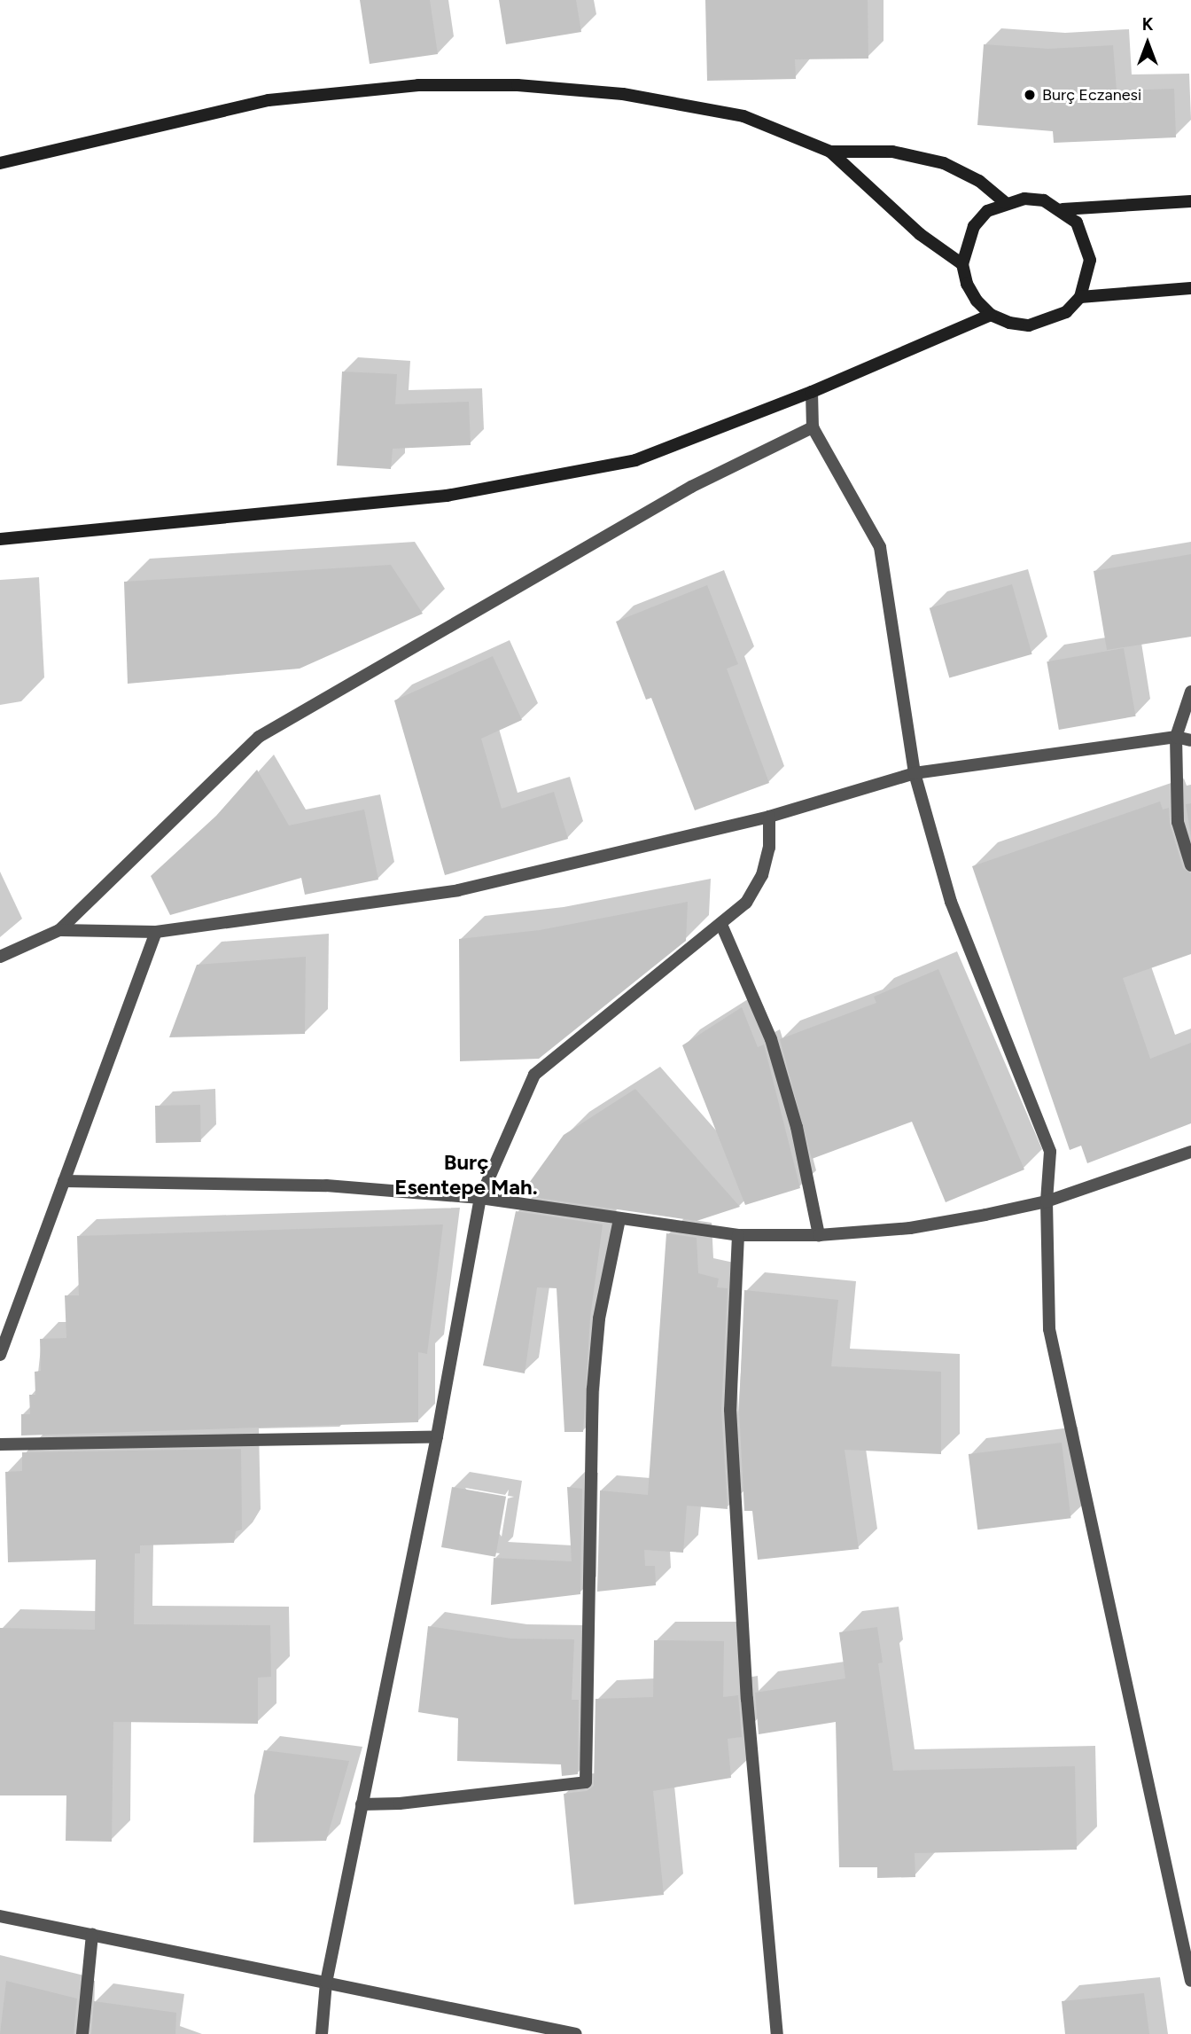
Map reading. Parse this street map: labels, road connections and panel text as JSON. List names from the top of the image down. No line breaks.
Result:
{"districts":["Burç Esentepe Mah."],"places":["Burç Eczanesi"],"north":"top"}
